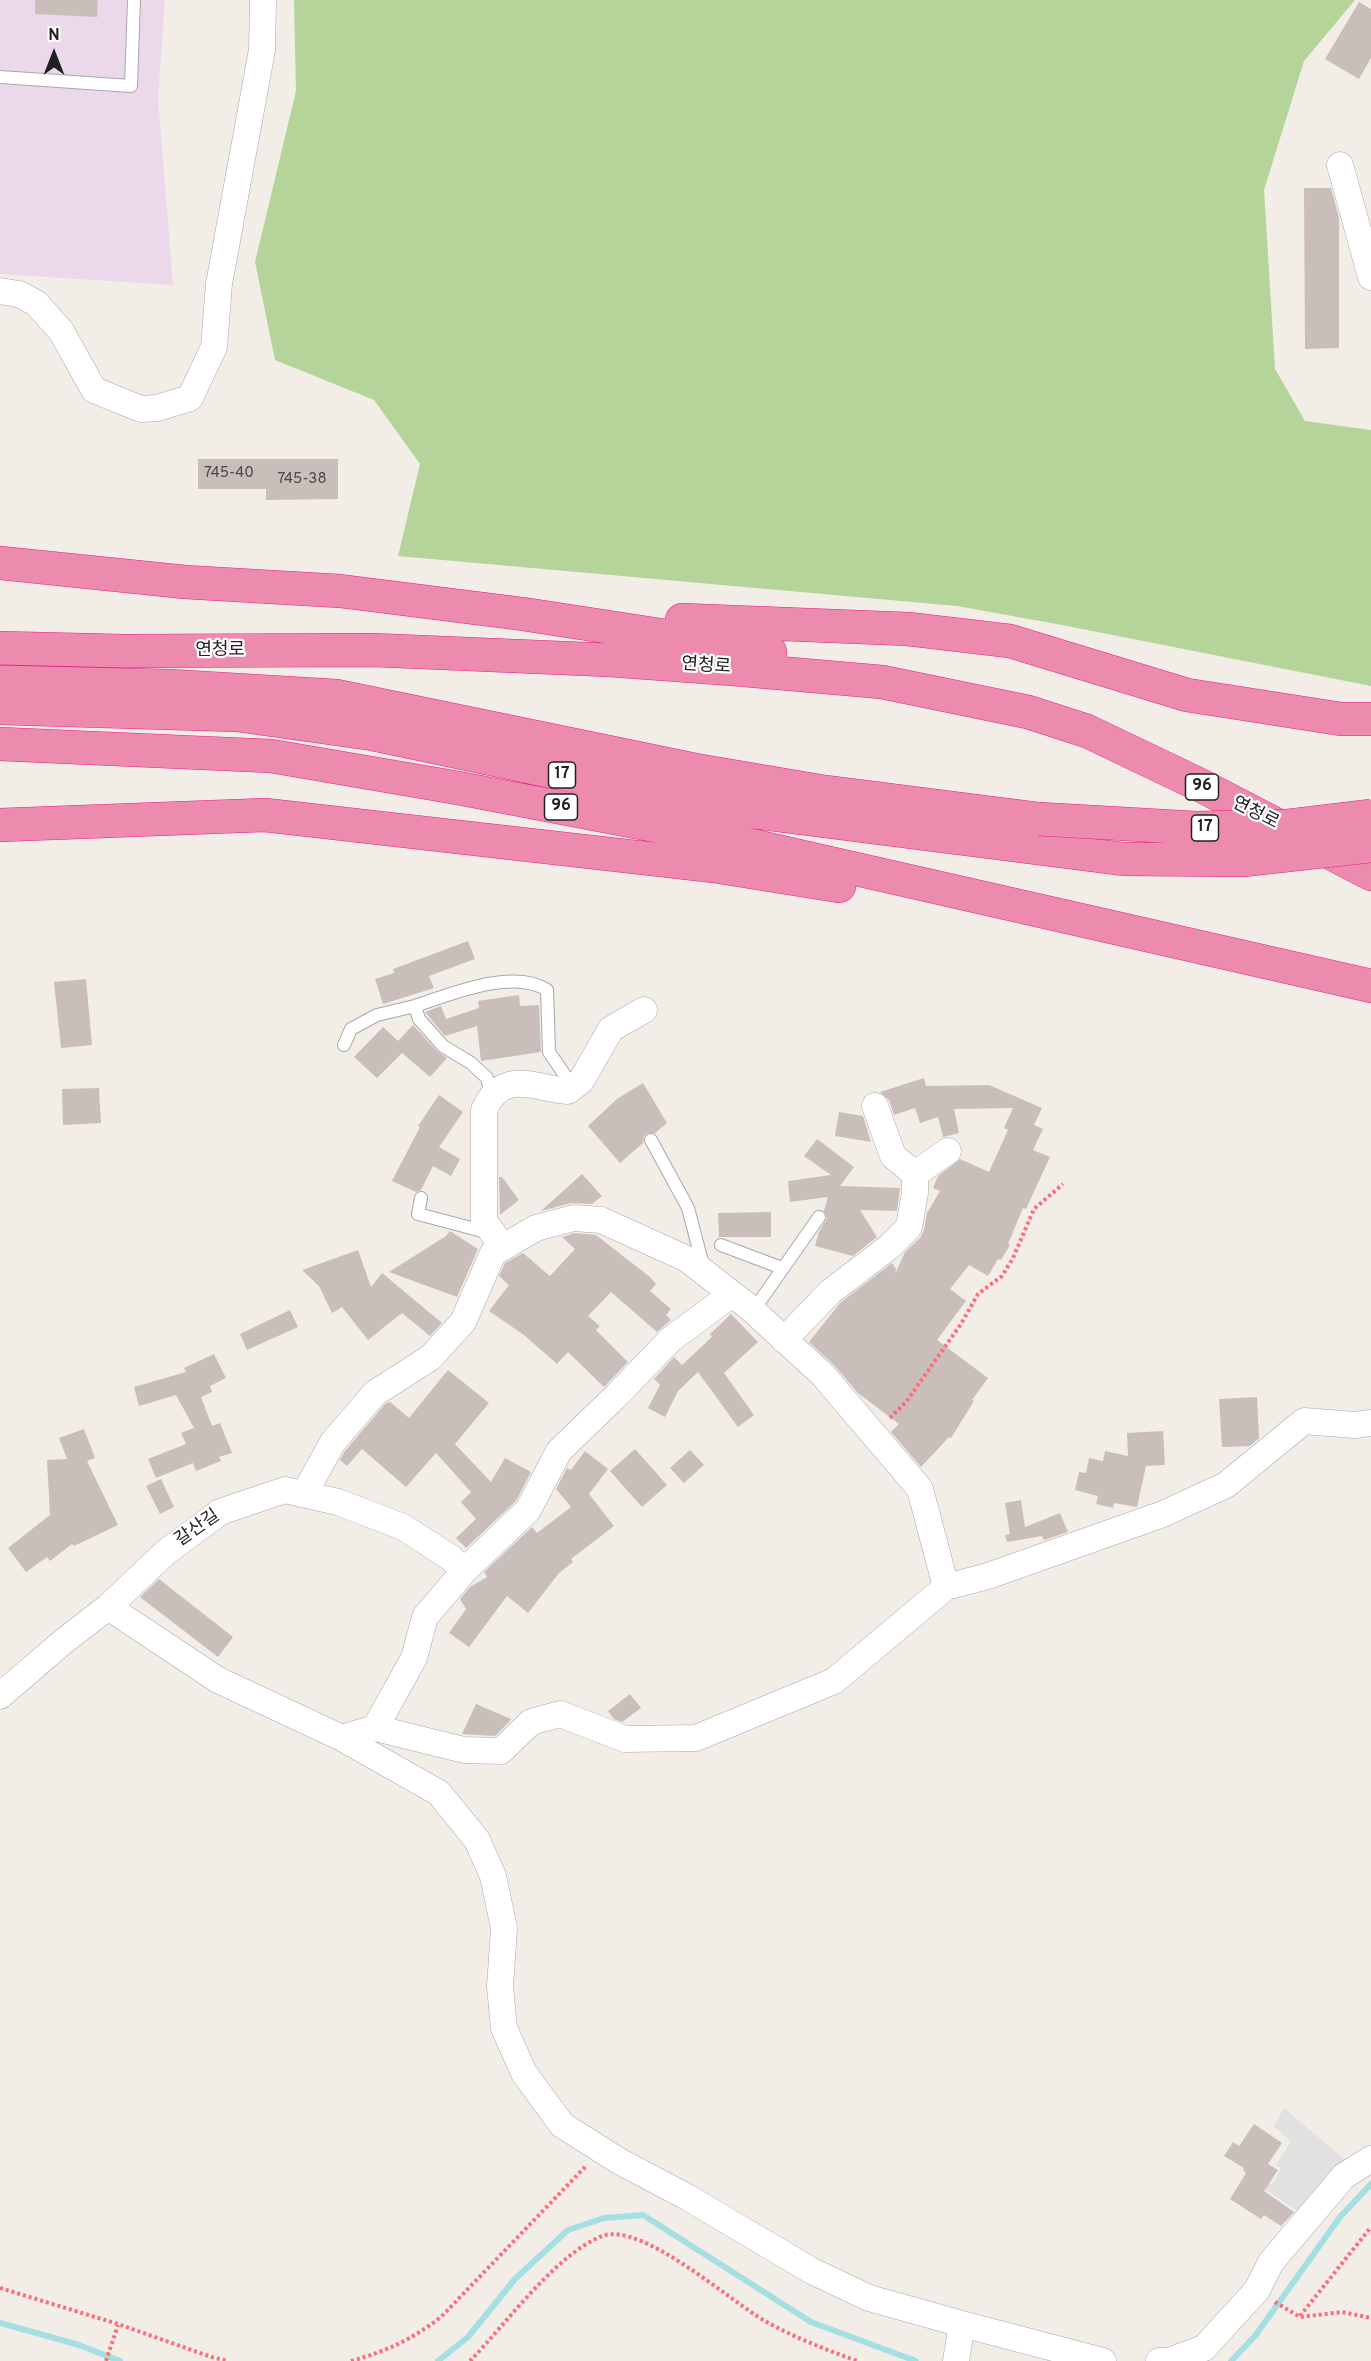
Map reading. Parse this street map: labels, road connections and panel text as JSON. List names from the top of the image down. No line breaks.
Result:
{"streets":{"highway":["연청로","17","96"],"street":["갈산길"]},"house_numbers":["745-40","745-38"],"north":"top"}
